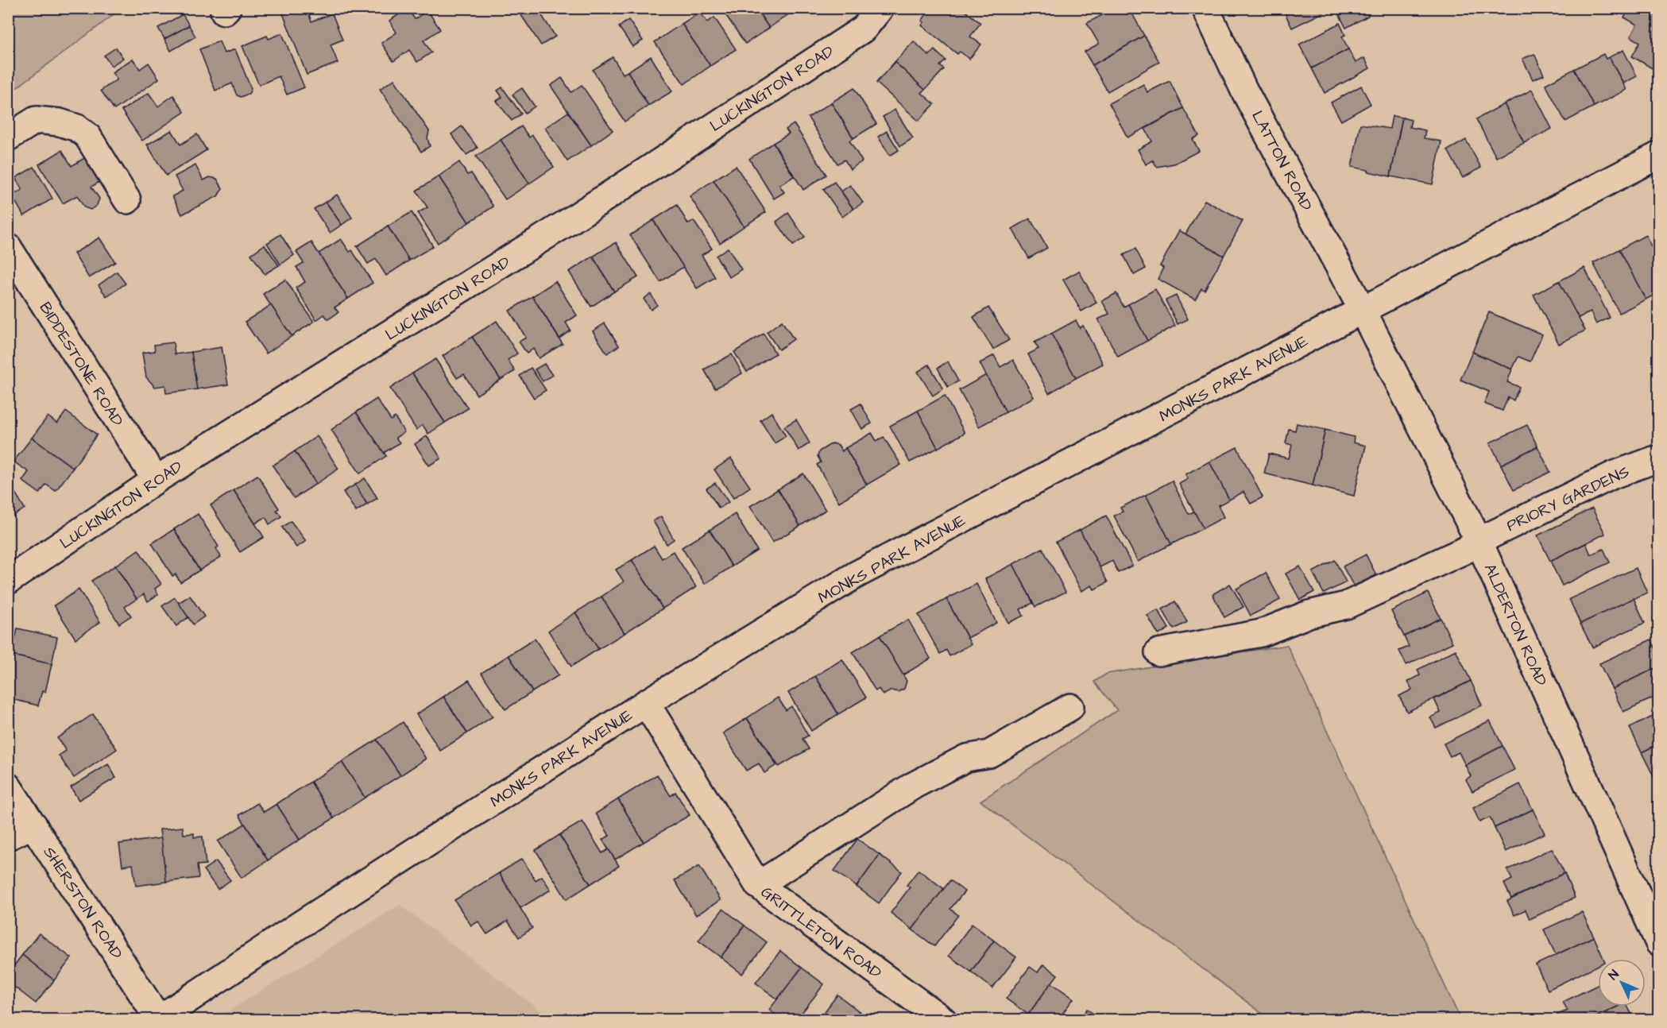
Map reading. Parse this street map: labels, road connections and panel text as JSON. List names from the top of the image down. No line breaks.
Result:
{"streets":{"street":["LUCKINGTON ROAD","LATTON ROAD","BIDDESTONE ROAD","MONKS PARK AVENUE","PRIORY GARDENS","ALDERTON ROAD","SHERSTON ROAD","GRITTLETON ROAD"]},"crossings":[["LUCKINGTON ROAD","BIDDESTONE ROAD"],["LATTON ROAD","MONKS PARK AVENUE"],["LATTON ROAD","ALDERTON ROAD"],["MONKS PARK AVENUE","ALDERTON ROAD"],["MONKS PARK AVENUE","SHERSTON ROAD"],["MONKS PARK AVENUE","GRITTLETON ROAD"],["PRIORY GARDENS","ALDERTON ROAD"]],"north":"top left"}
